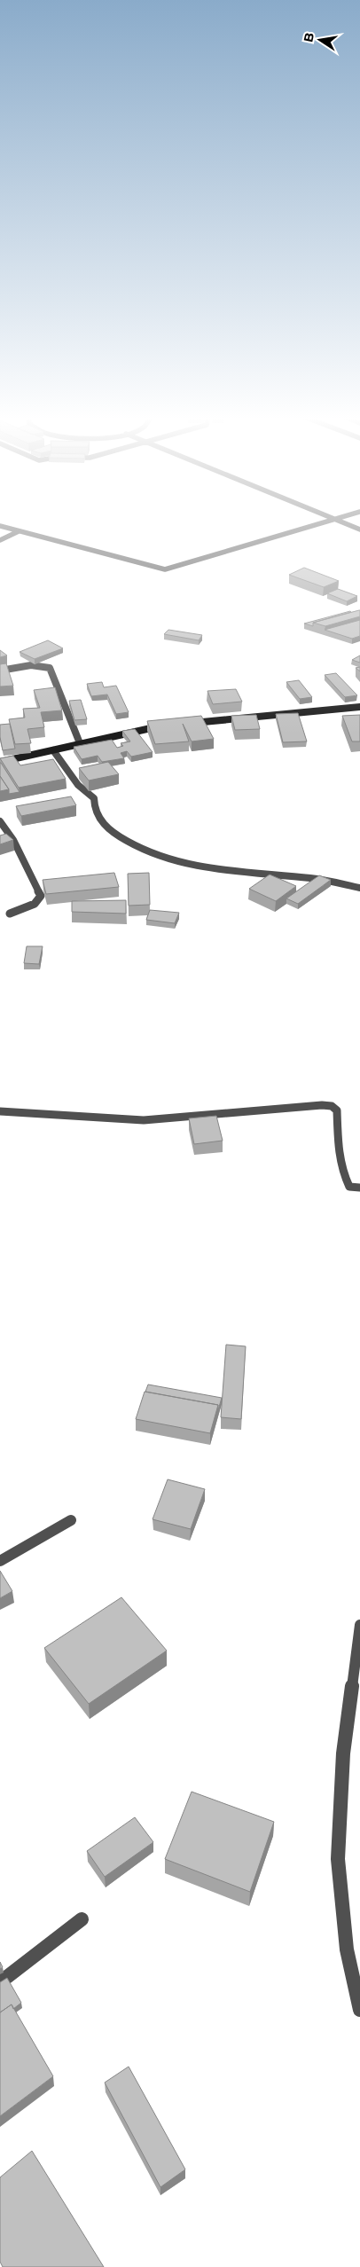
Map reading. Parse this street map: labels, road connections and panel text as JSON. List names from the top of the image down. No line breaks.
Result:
{"north":"left"}
